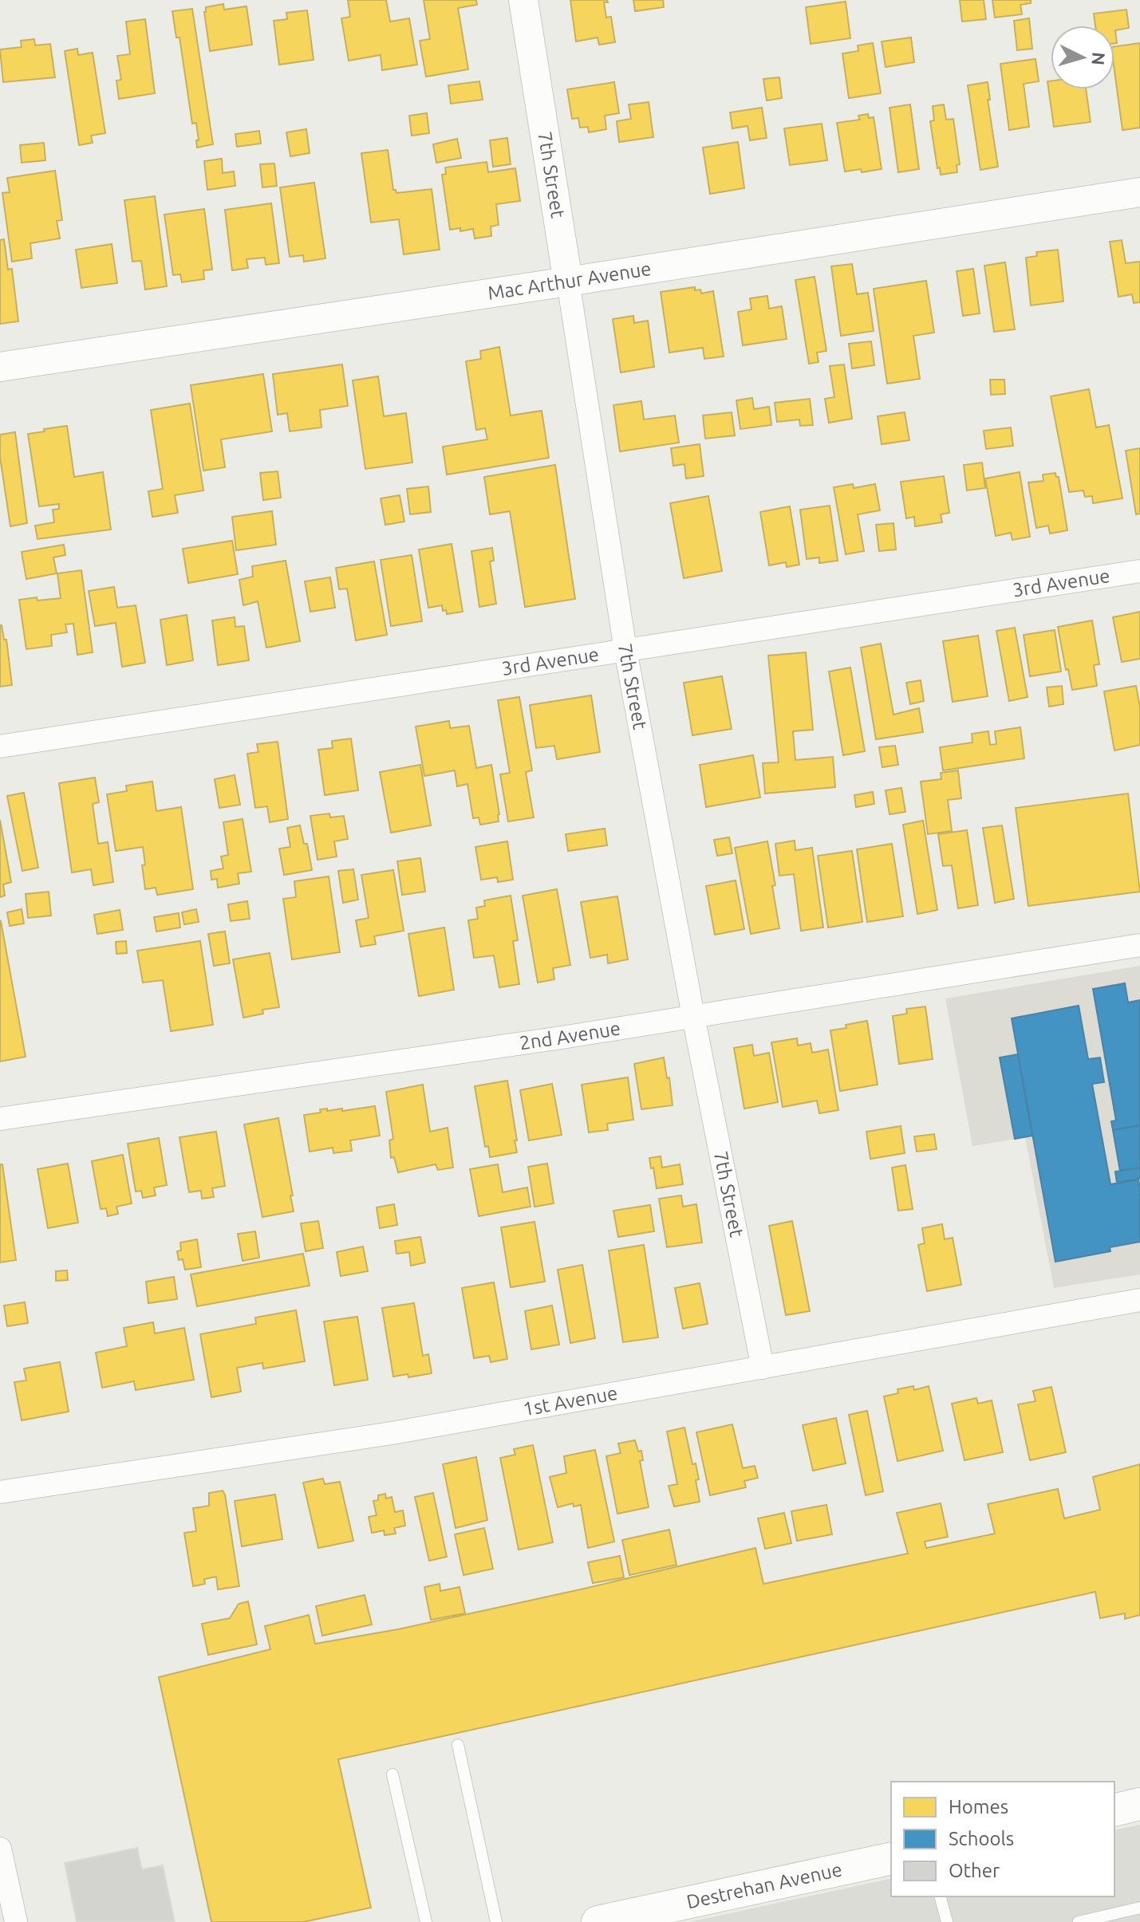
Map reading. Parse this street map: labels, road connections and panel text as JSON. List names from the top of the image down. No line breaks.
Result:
{"streets":{"main road":["Destrehan Avenue"],"street":["7th Street","Mac Arthur Avenue","3rd Avenue","2nd Avenue","1st Avenue"]},"crossings":[["7th Street","Mac Arthur Avenue"],["7th Street","3rd Avenue"],["7th Street","2nd Avenue"],["7th Street","1st Avenue"]],"legend":["Homes","Schools","Other"],"north":"right"}
